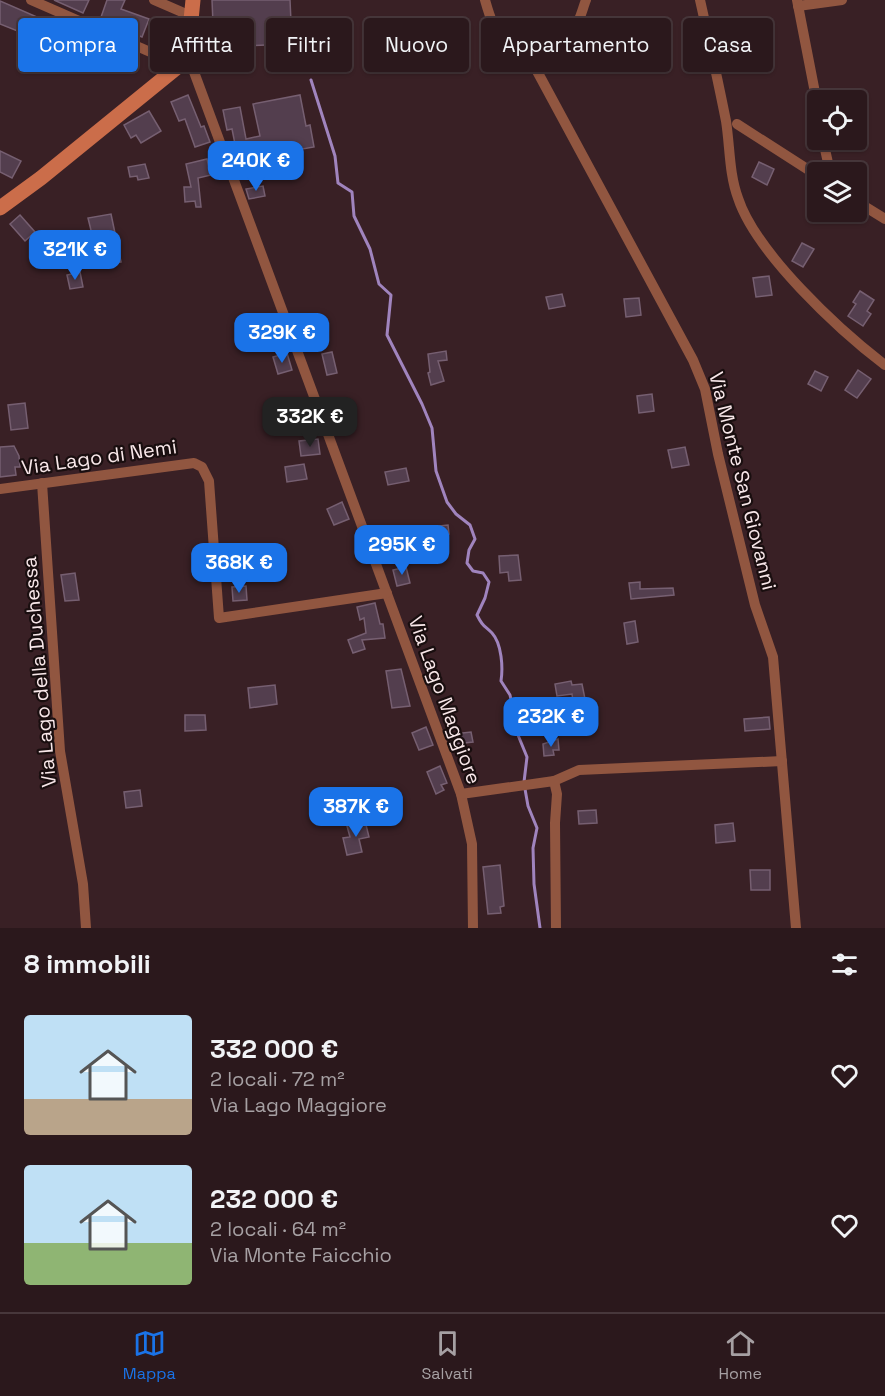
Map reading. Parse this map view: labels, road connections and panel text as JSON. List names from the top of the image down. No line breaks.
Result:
{"streets":{"street":["Via Lago di Nemi","Via Monte San Giovanni","Via Lago della Duchessa","Via Lago Maggiore"]},"crossings":[["Via Lago di Nemi","Via Lago della Duchessa"],["Via Lago di Nemi","Via Lago Maggiore"]],"page":{"chip":["Compra","Affitta","Filtri","Nuovo","Appartamento","Casa"],"price":["240K €","321K €","329K €","332K €","295K €","368K €","232K €","387K €"],"heading":"8 immobili","list":[{"name":"332 000 €","note":"2 locali · 72 m² · Via Lago Maggiore"},{"name":"232 000 €","note":"2 locali · 64 m² · Via Monte Faicchio"}],"tabs":["Mappa","Salvati","Home"]}}
